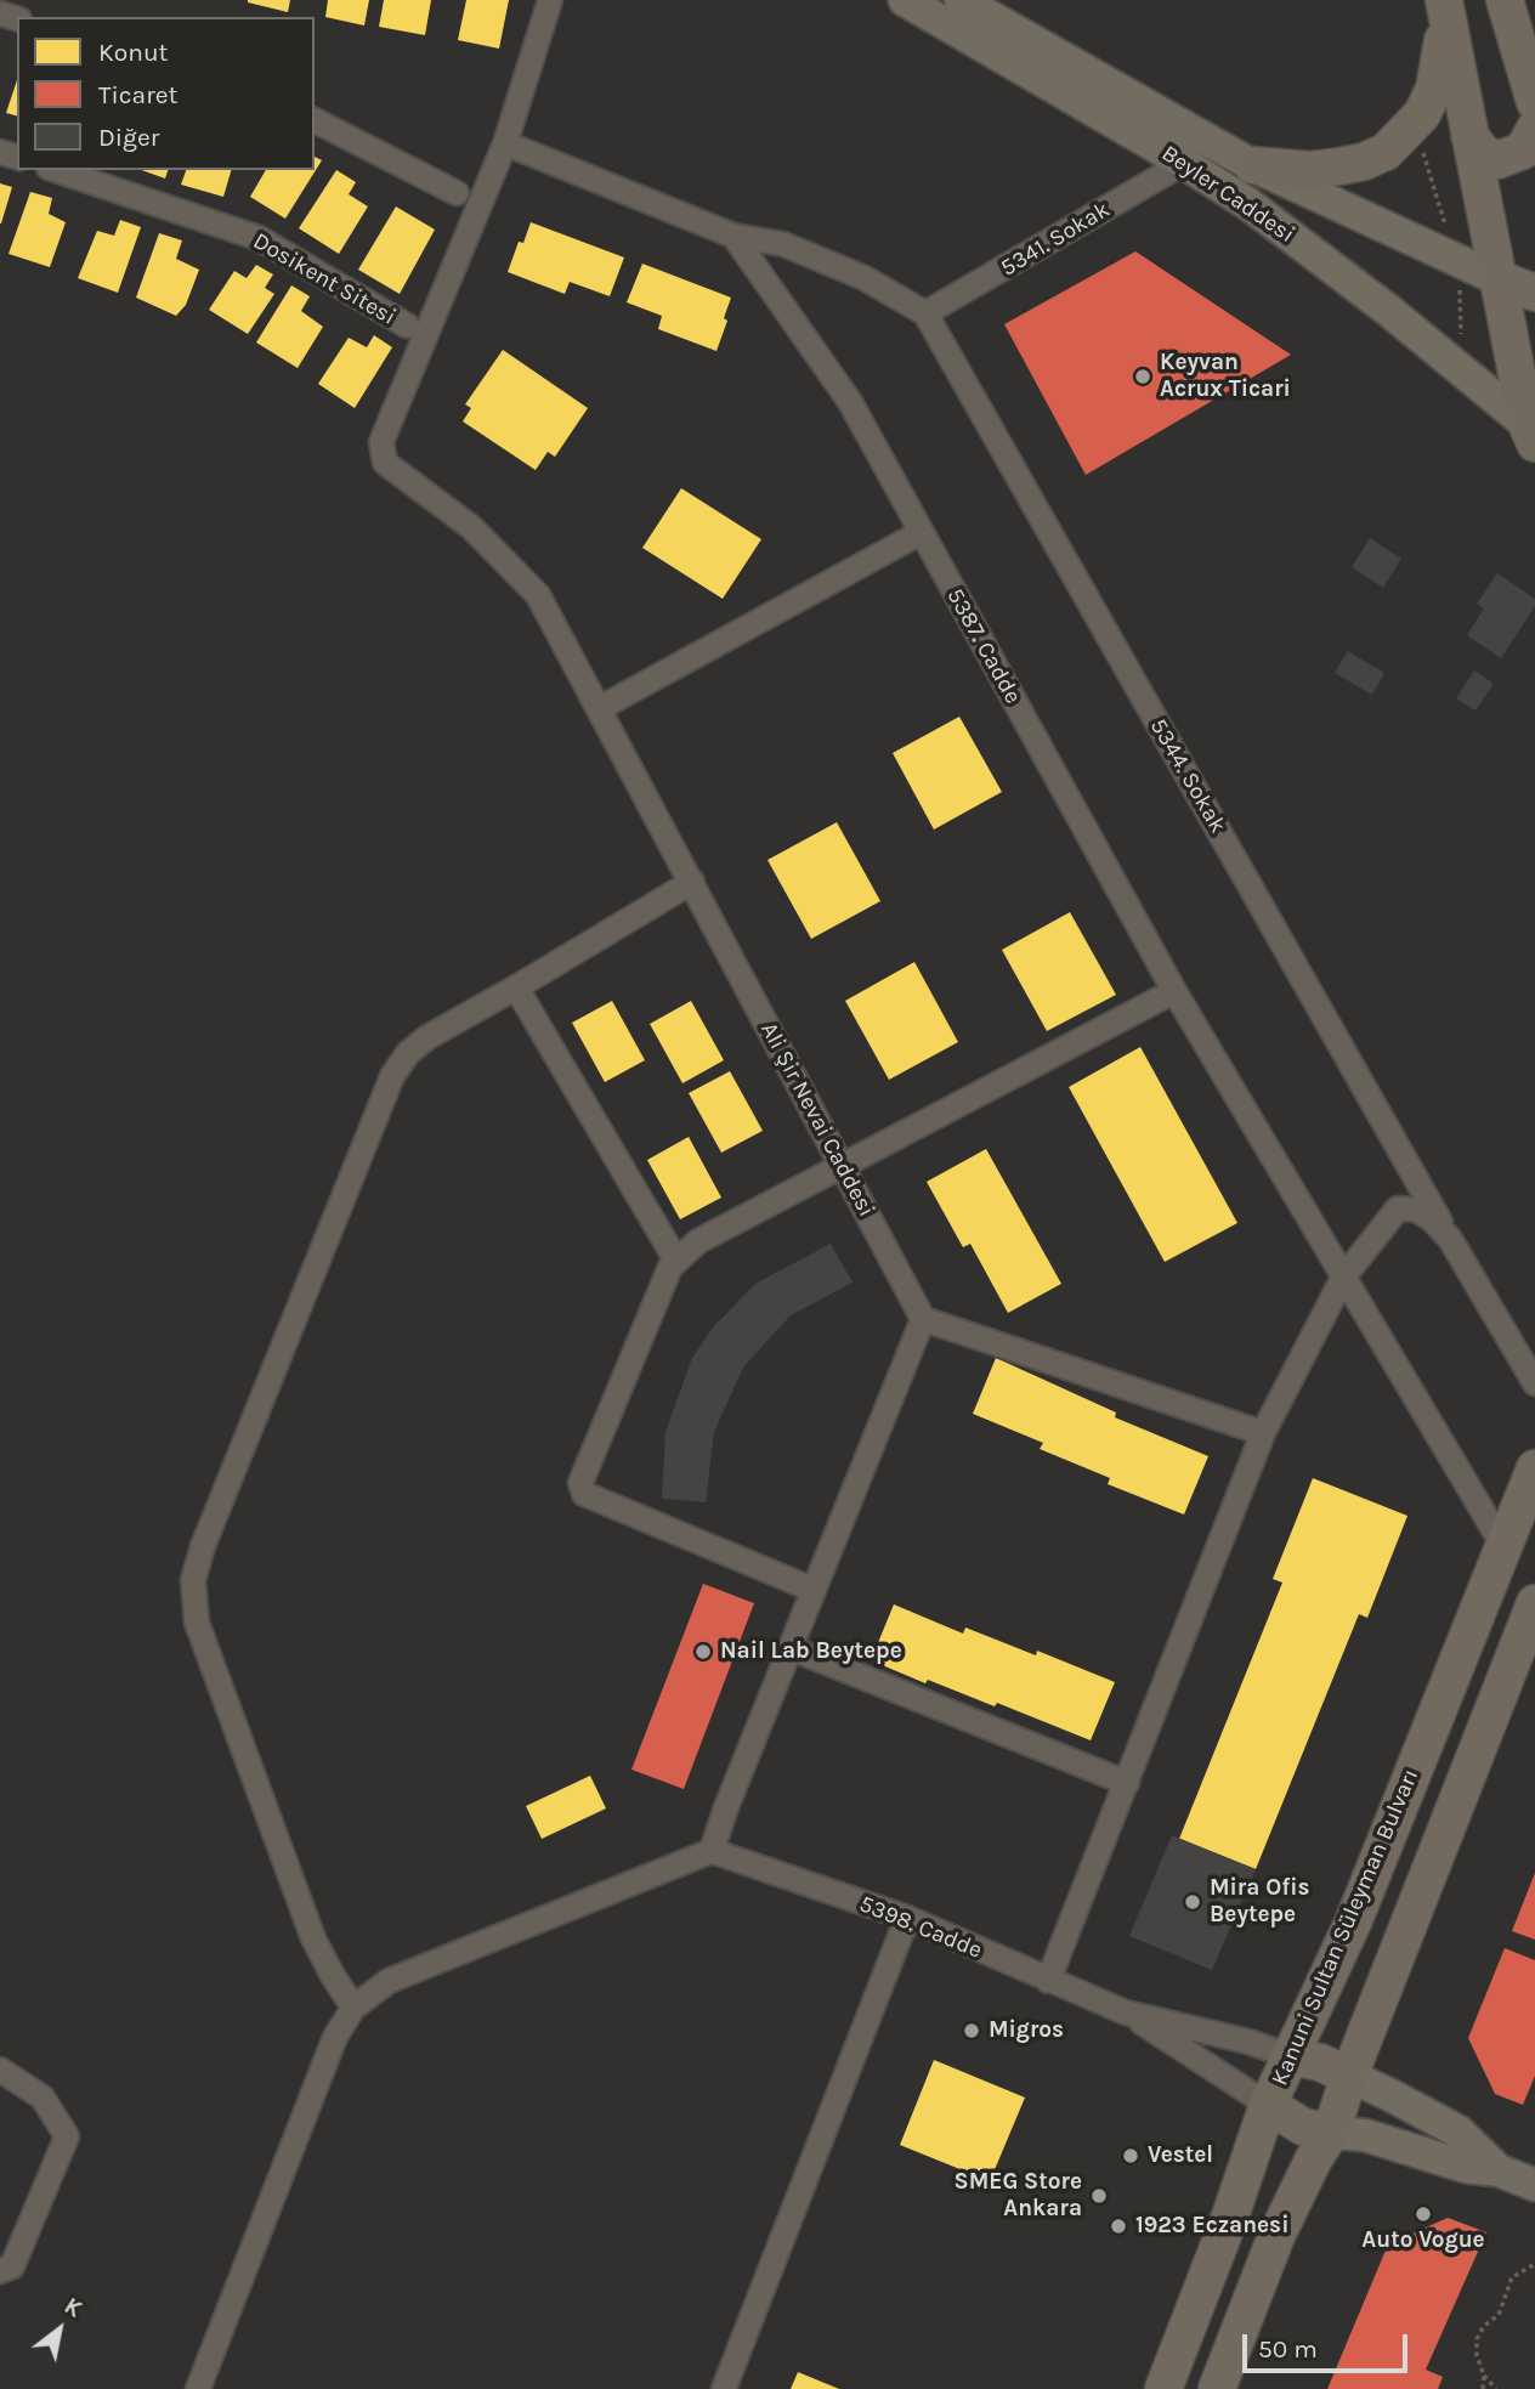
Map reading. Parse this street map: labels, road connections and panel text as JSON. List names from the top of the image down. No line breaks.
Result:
{"streets":{"main road":["Beyler Caddesi","Kanuni Sultan Süleyman Bulvarı"],"street":["5341. Sokak","Dosikent Sitesi","5387. Cadde","5344. Sokak","Ali Şir Nevai Caddesi","5398. Cadde"]},"crossings":[["Beyler Caddesi","5341. Sokak"],["5341. Sokak","5344. Sokak"],["5387. Cadde","Kanuni Sultan Süleyman Bulvarı"],["5398. Cadde","Kanuni Sultan Süleyman Bulvarı"]],"places":["Keyvan Acrux Ticari","Nail Lab Beytepe","Mira Ofis Beytepe","Migros","Vestel","SMEG Store Ankara","Auto Vogue","1923 Eczanesi"],"legend":["Konut","Ticaret","Diğer"],"scale_bar":"50 m","north":"top right"}
